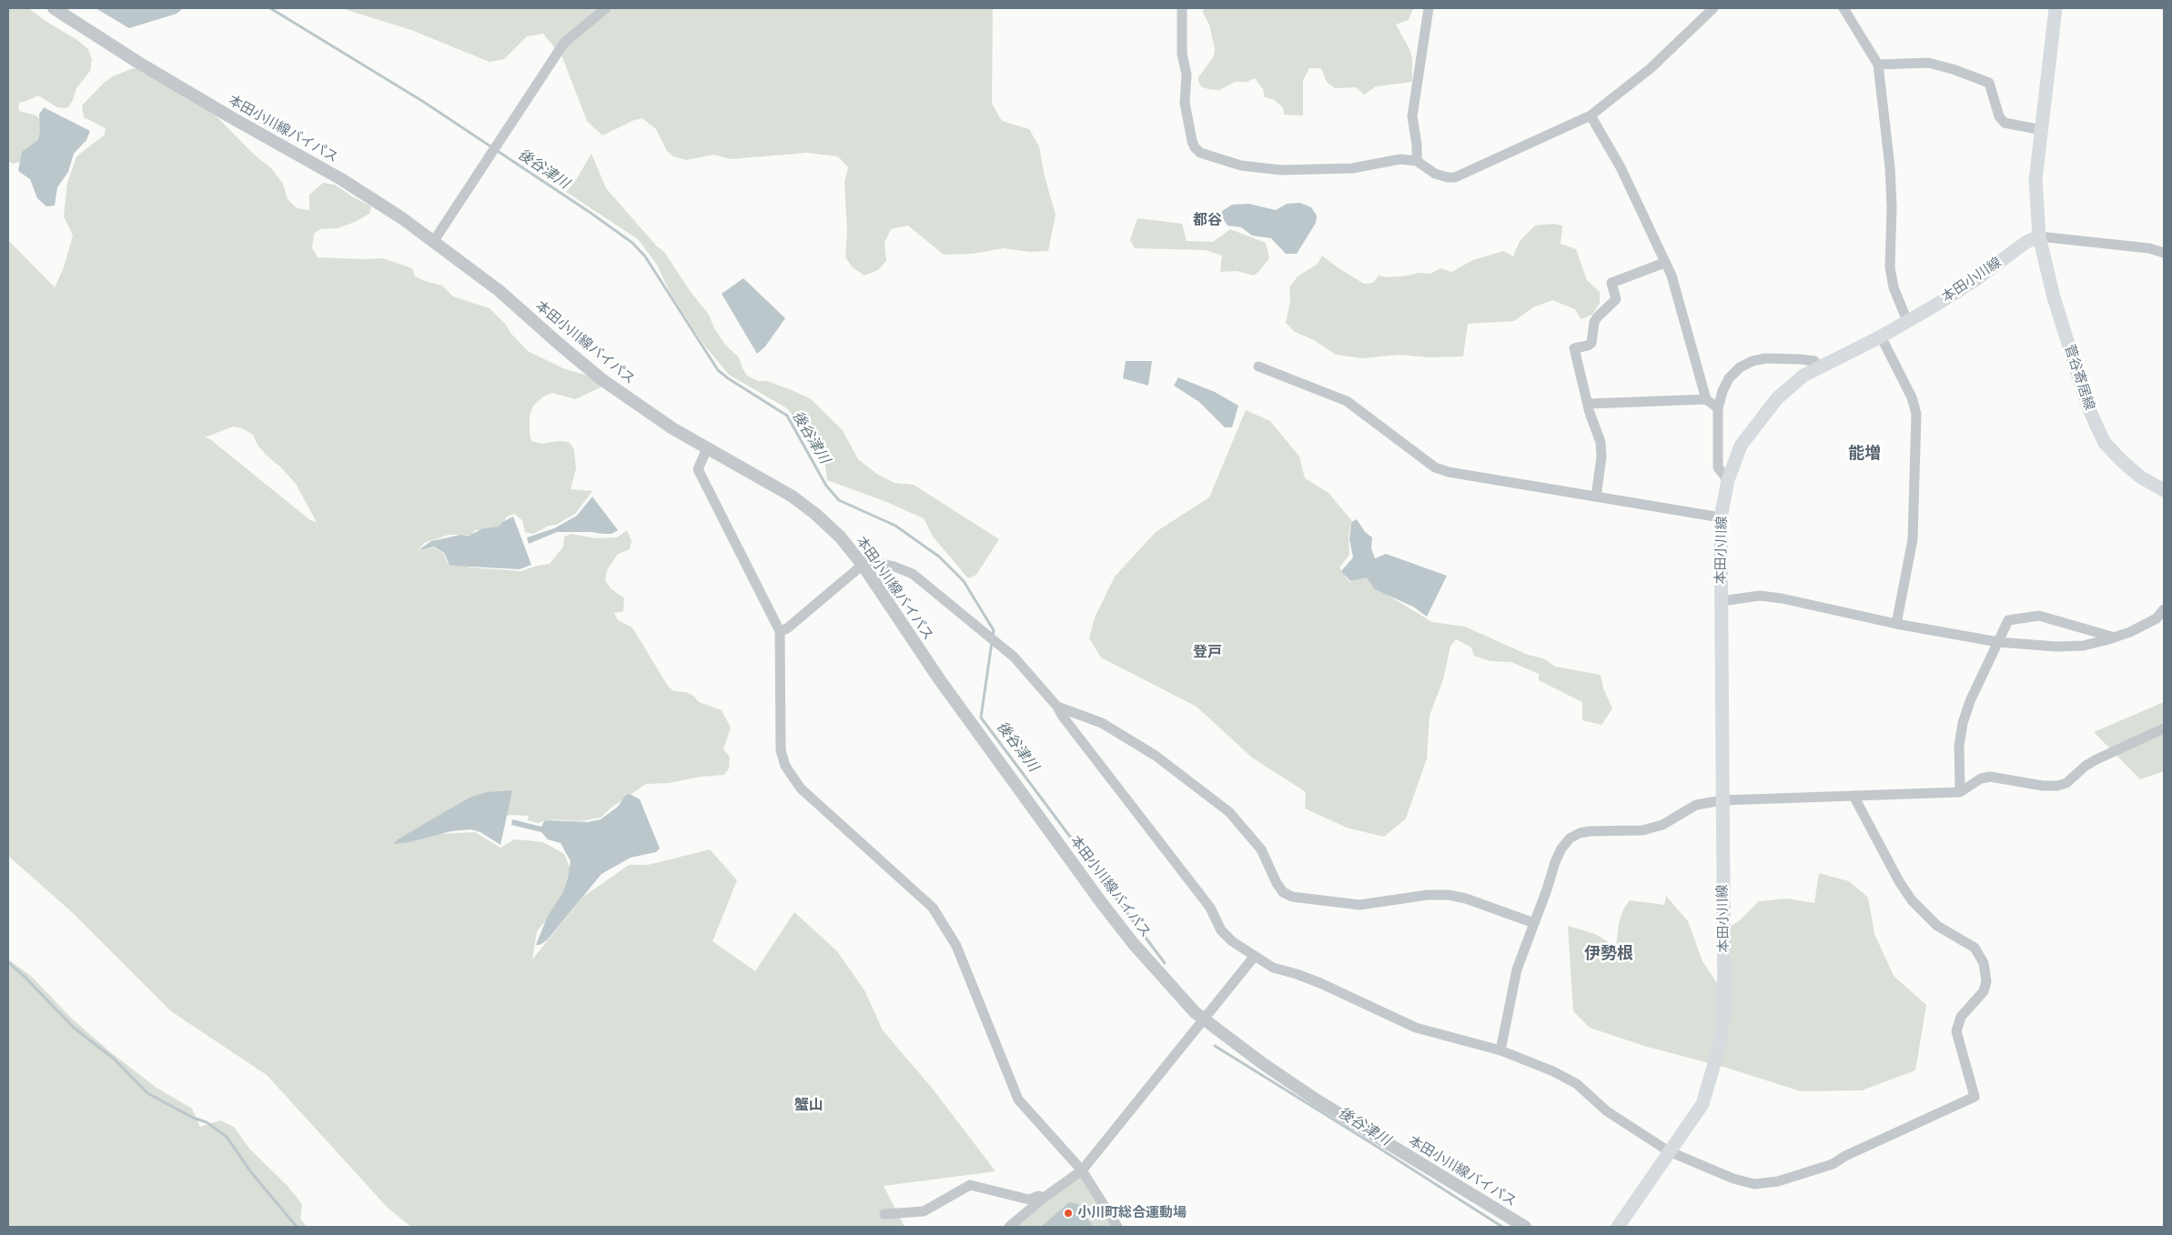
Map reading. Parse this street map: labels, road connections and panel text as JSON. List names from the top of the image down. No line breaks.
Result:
{"streets":{"main road":["本田小川線","菅谷寄居線"],"street":["本田小川線バイパス"]},"crossings":[["本田小川線","菅谷寄居線"]],"districts":["都谷","能増","登戸","伊勢根","蟹山"],"water":["後谷津川"],"places":["小川町総合運動場"]}
